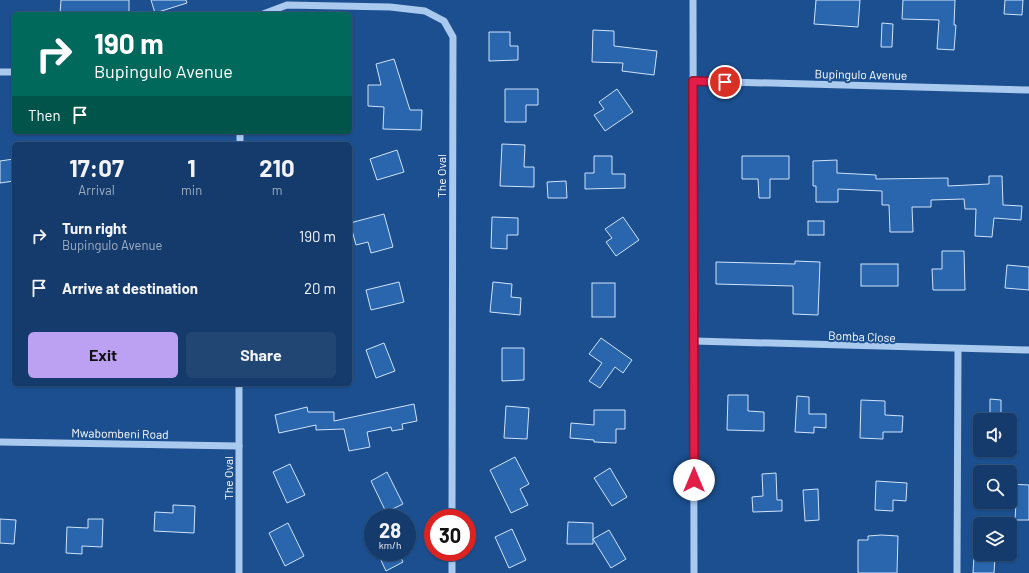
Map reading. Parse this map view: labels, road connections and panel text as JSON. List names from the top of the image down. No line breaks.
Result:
{"streets":{"street":["Bupingulo Avenue","The Oval","Bomba Close","Mwabombeni Road"]},"crossings":[["The Oval","Mwabombeni Road"]],"page":{"turn":["190 m","Bupingulo Avenue"],"then":"Then","eta":["17:07","Arrival","1","min","210","m"],"list":[{"name":"Turn right","note":"Bupingulo Avenue","value":"190 m"},{"name":"Arrive at destination","value":"20 m"}],"buttons":["Exit","Share"],"speed":"28 km/h","limit":"30"}}
